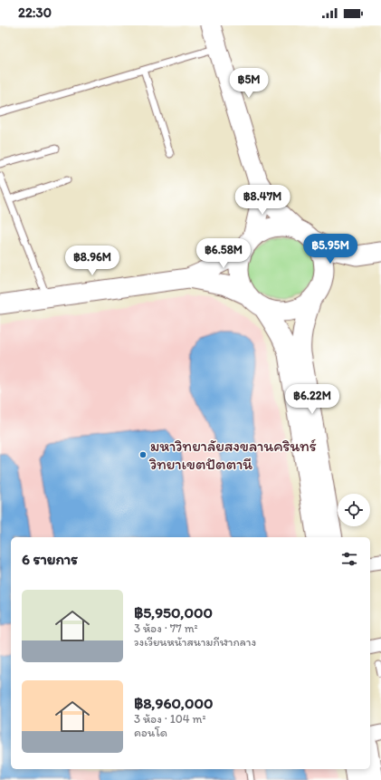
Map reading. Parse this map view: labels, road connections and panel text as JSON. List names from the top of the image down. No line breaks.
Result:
{"places":["มหาวิทยาลัยสงขลานครินทร์ วิทยาเขตปัตตานี"],"page":{"status":"22:30","price":["฿5M","฿8.47M","฿5.95M","฿6.58M","฿8.96M","฿6.22M"],"heading":"6 รายการ","list":[{"name":"฿5,950,000","note":"3 ห้อง · 77 m² · วงเวียนหน้าสนามกีฬากลาง"},{"name":"฿8,960,000","note":"3 ห้อง · 104 m² · คอนโด"}]}}
